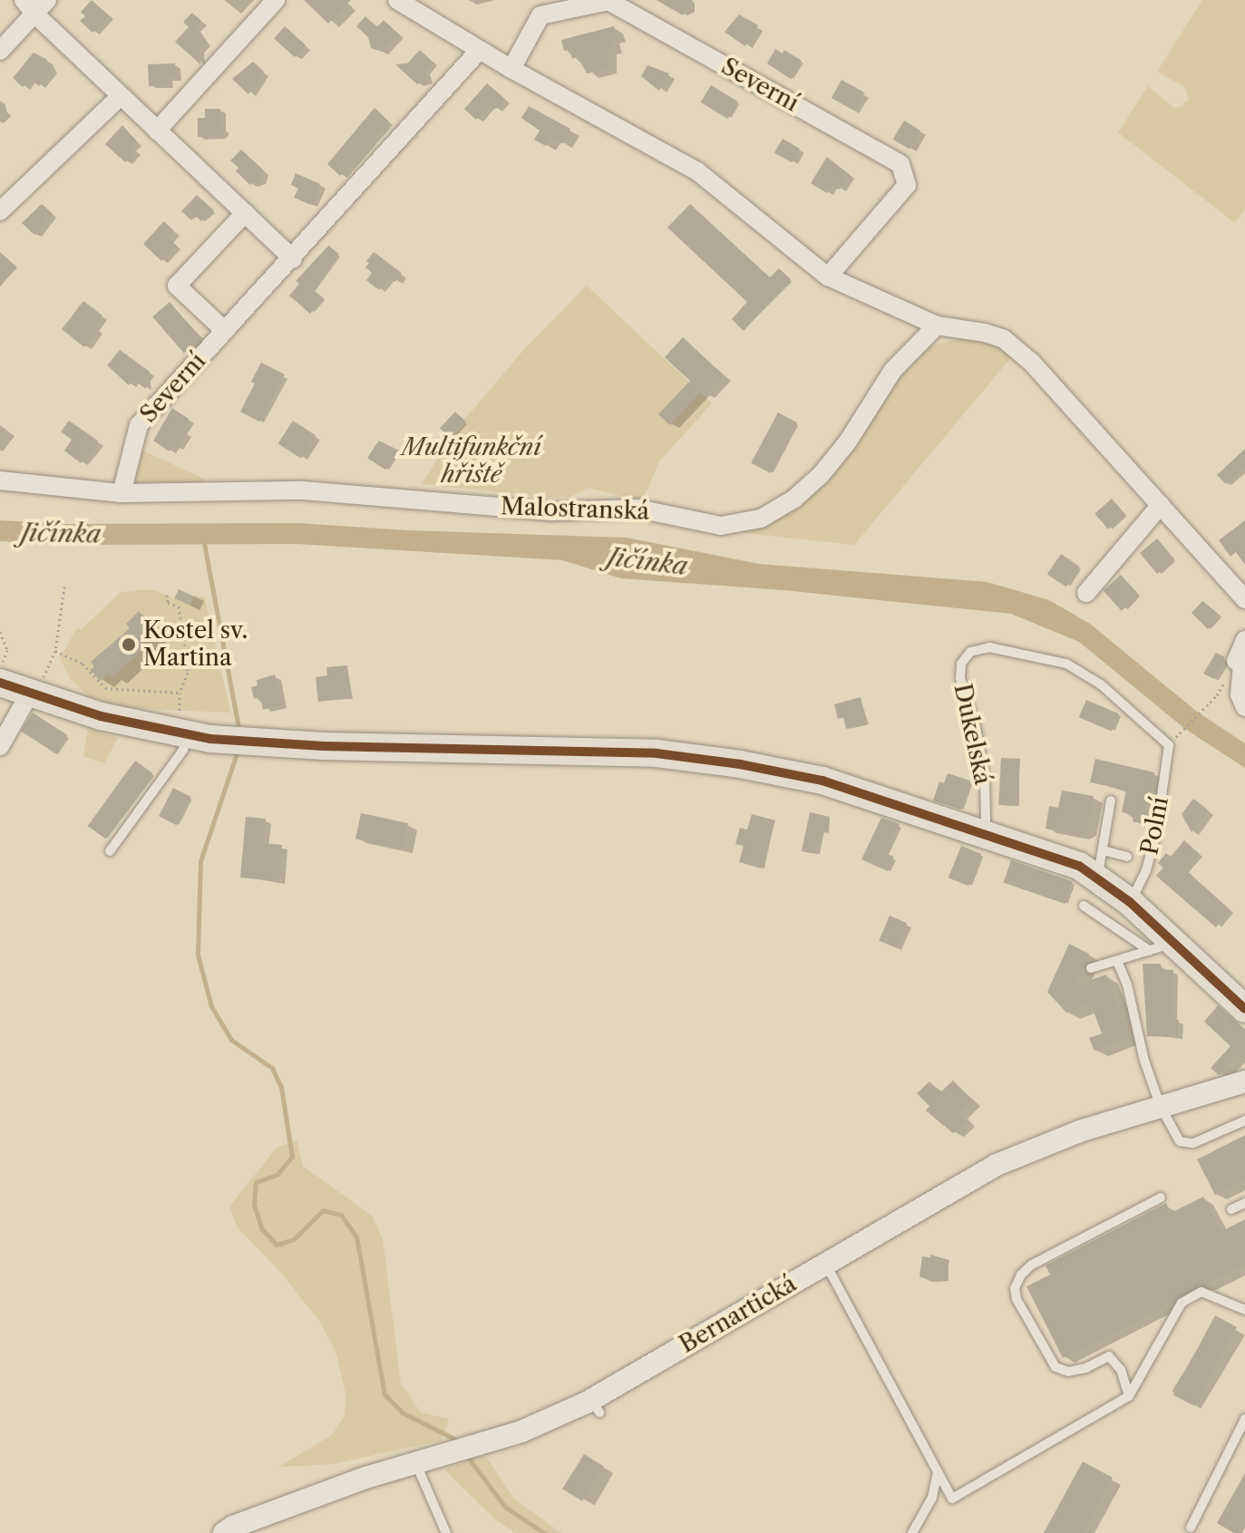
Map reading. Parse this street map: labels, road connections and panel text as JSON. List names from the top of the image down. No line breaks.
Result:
{"streets":{"street":["Severní","Malostranská","Bernartická"],"lane":["Dukelská","Polní"]},"crossings":[["Severní","Malostranská"],["Dukelská","Polní"]],"water":["Jičínka"],"parks":["Multifunkční hřiště"],"places":["Kostel sv. Martina"]}
